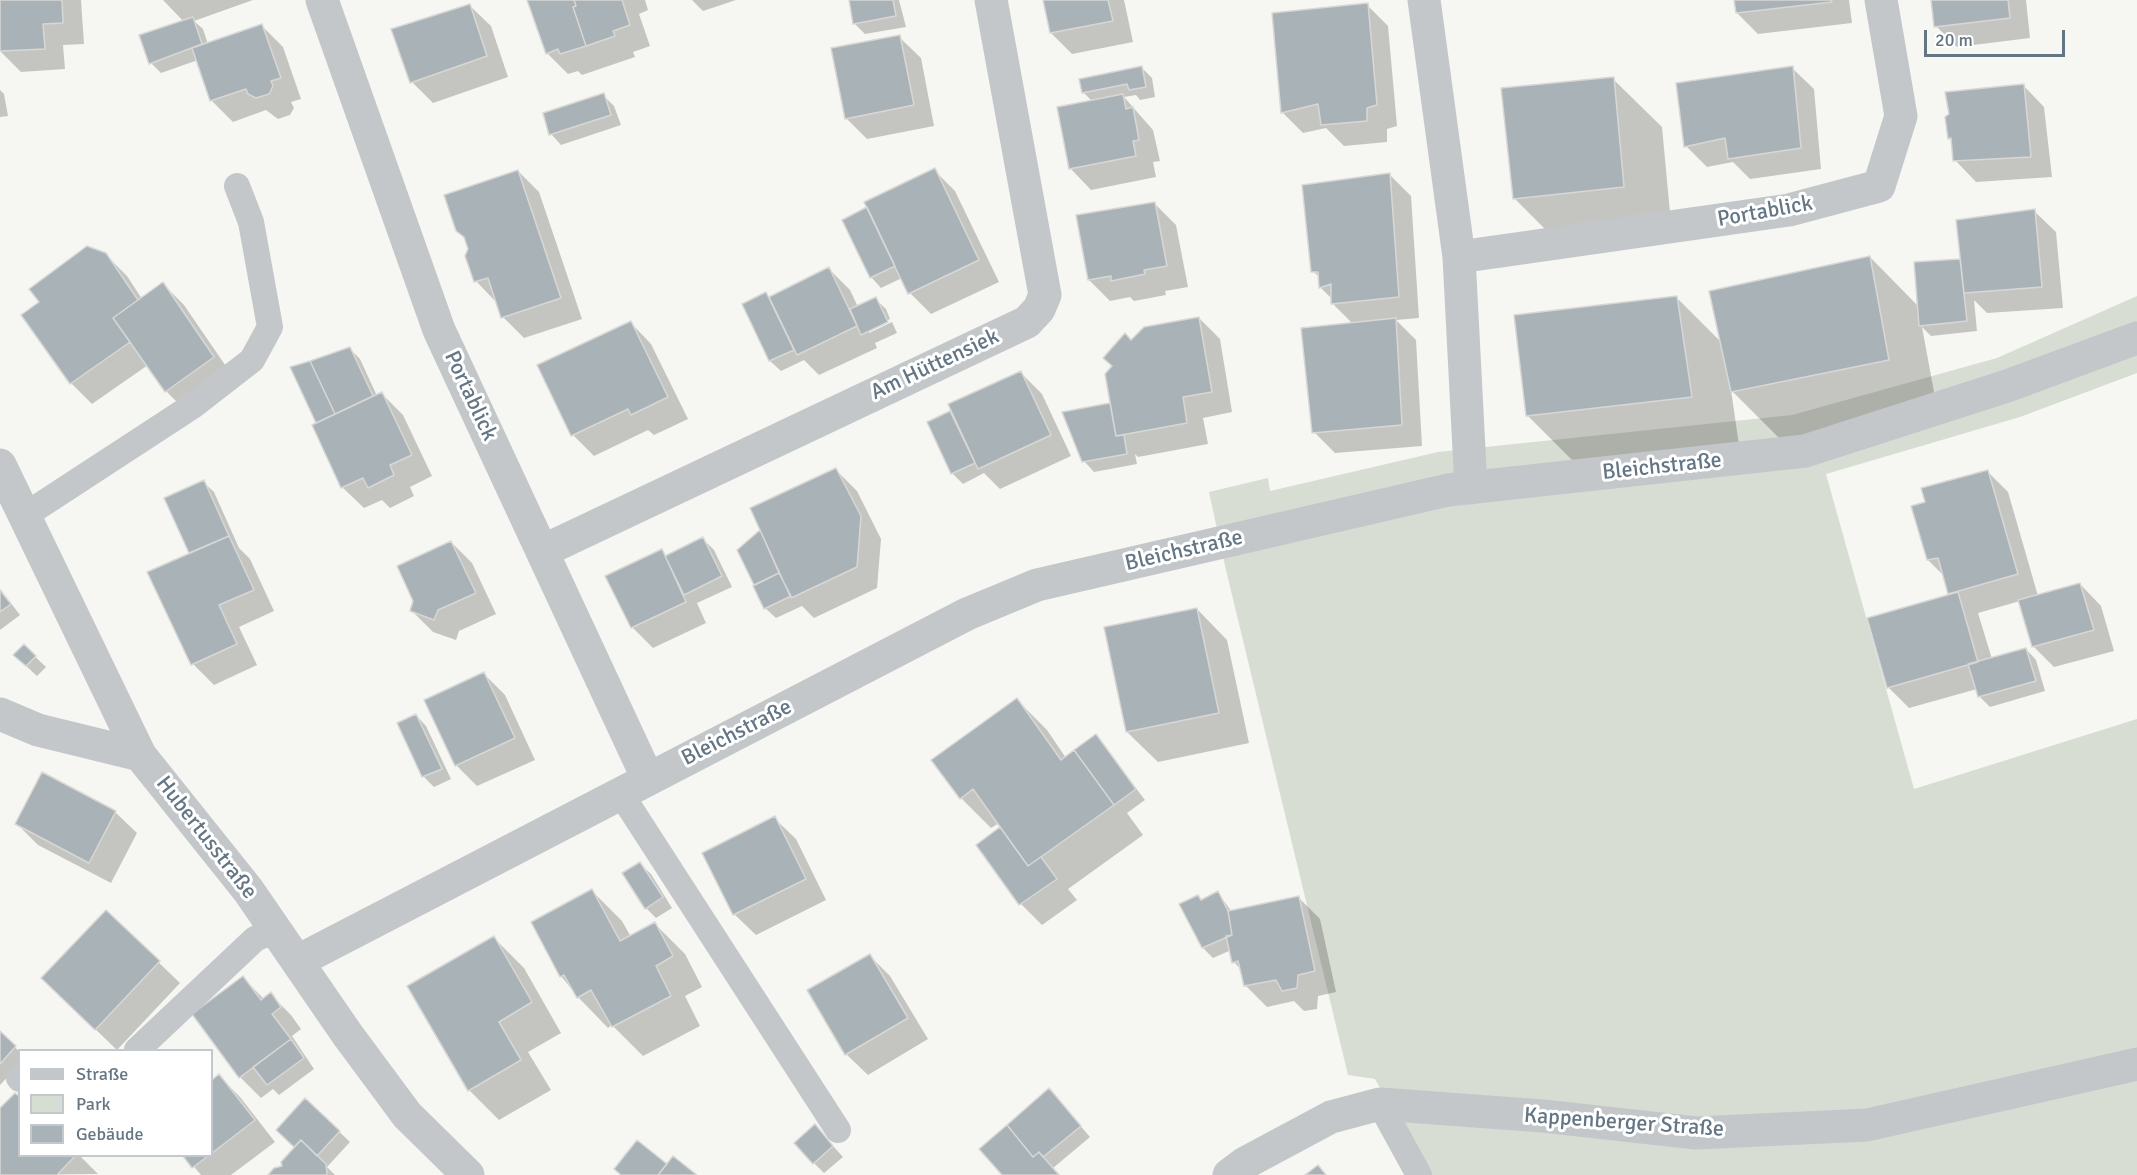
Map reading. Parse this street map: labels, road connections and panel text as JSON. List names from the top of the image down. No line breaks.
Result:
{"streets":{"street":["Portablick","Am Hüttensiek","Bleichstraße","Hubertusstraße","Kappenberger Straße"]},"crossings":[["Portablick","Am Hüttensiek"],["Portablick","Bleichstraße"],["Bleichstraße","Hubertusstraße"]],"legend":["Straße","Park","Gebäude"],"scale_bar":"20 m"}
